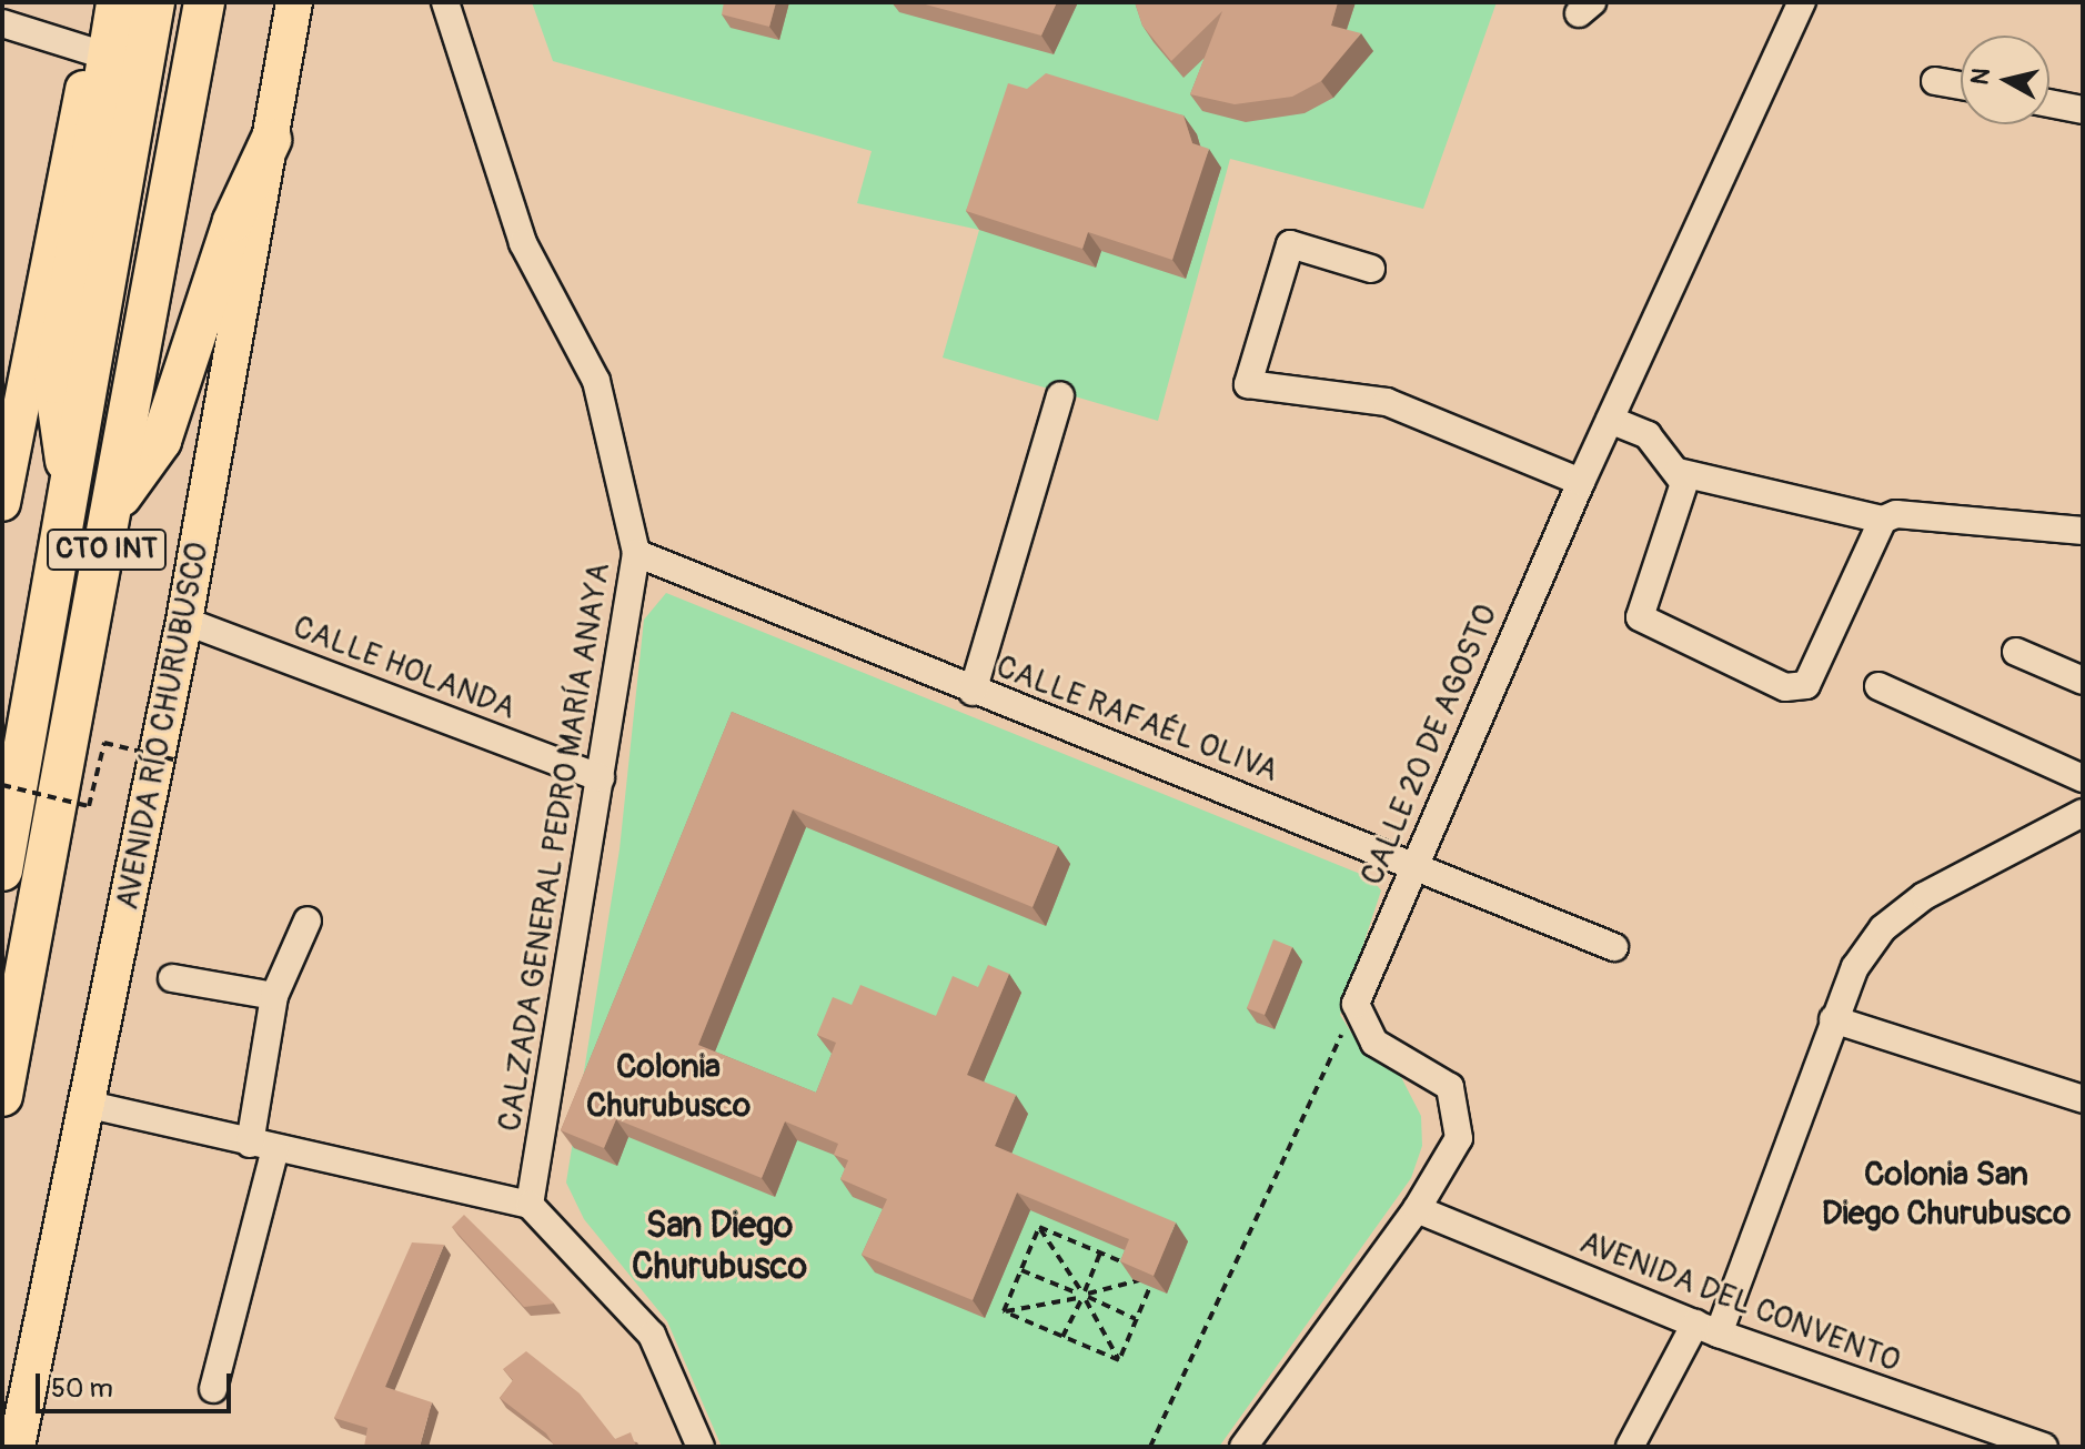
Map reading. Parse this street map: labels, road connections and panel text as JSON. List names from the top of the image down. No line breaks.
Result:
{"streets":{"highway":["CTO INT"],"main road":["AVENIDA RÍO CHURUBUSCO"],"street":["CALLE HOLANDA","CALLE RAFAÉL OLIVA","CALLE 20 DE AGOSTO","CALZADA GENERAL PEDRO MARÍA ANAYA","AVENIDA DEL CONVENTO"]},"crossings":[["CALLE HOLANDA","AVENIDA RÍO CHURUBUSCO"],["CALLE HOLANDA","CALZADA GENERAL PEDRO MARÍA ANAYA"],["CALLE RAFAÉL OLIVA","CALLE 20 DE AGOSTO"],["CALLE RAFAÉL OLIVA","CALZADA GENERAL PEDRO MARÍA ANAYA"]],"districts":["Colonia Churubusco","Colonia San Diego Churubusco","San Diego Churubusco"],"scale_bar":"50 m","north":"left"}
